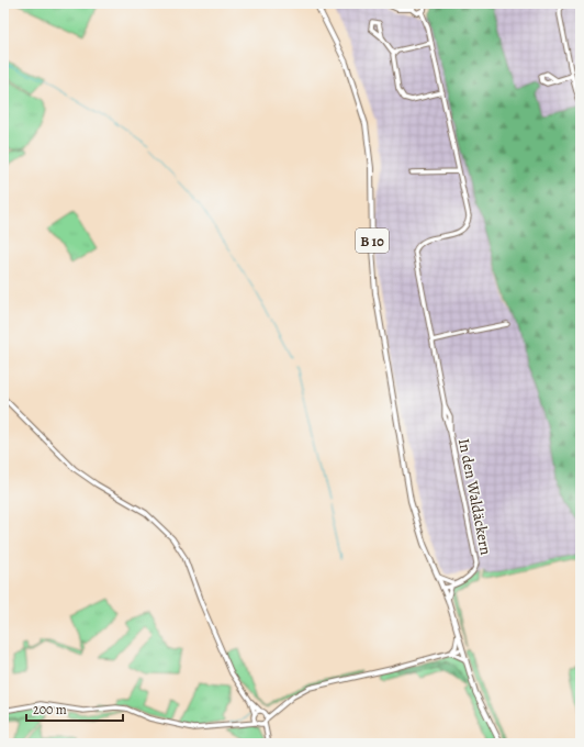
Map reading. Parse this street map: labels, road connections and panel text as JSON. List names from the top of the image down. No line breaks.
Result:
{"streets":{"main road":["B 10"],"street":["In den Waldäckern"]},"crossings":[["B 10","In den Waldäckern"]],"scale_bar":"200 m"}
